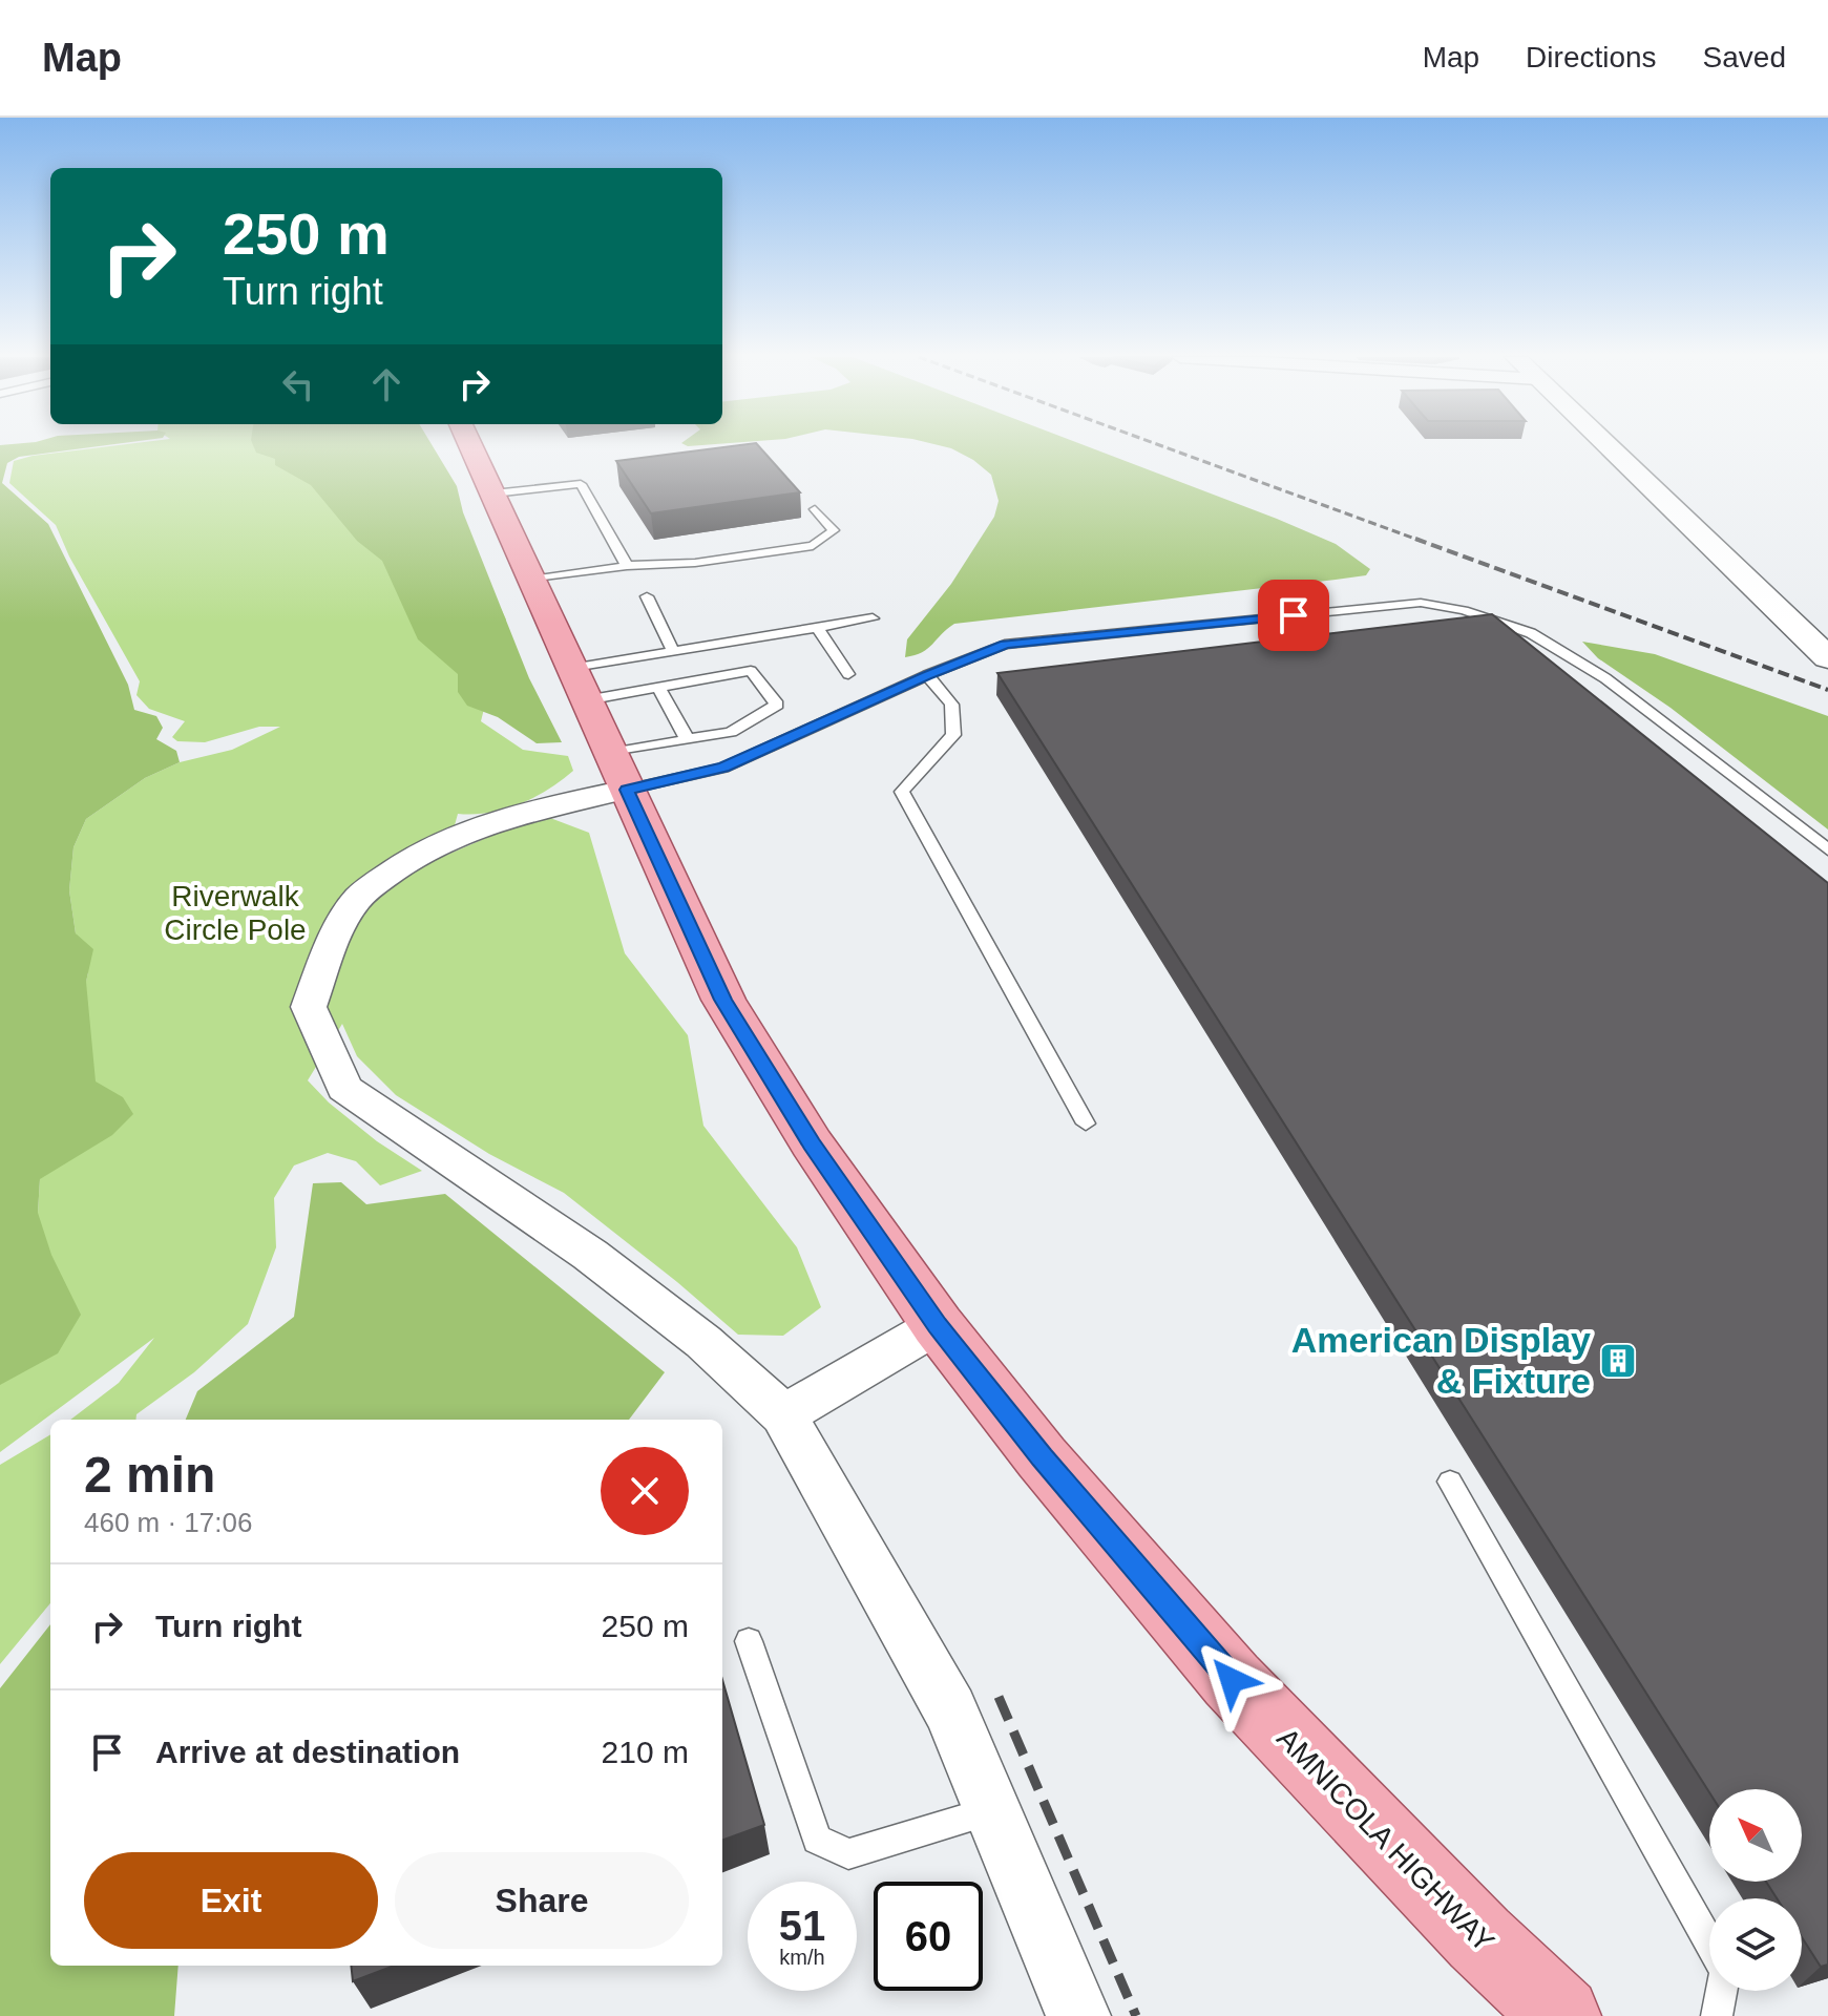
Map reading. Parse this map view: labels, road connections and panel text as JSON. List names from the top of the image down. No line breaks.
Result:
{"streets":{"main road":["AMNICOLA HIGHWAY"]},"parks":["Riverwalk Circle Pole"],"places":{"building":["American Display & Fixture"]},"north":"top left","page":{"header":"Map","nav":["Map","Directions","Saved"],"turn":["250 m","Turn right"],"heading":["2 min","460 m · 17:06"],"list":[{"name":"Turn right","value":"250 m"},{"name":"Arrive at destination","value":"210 m"}],"buttons":["Exit","Share"],"speed":"51 km/h","limit":"60"}}
